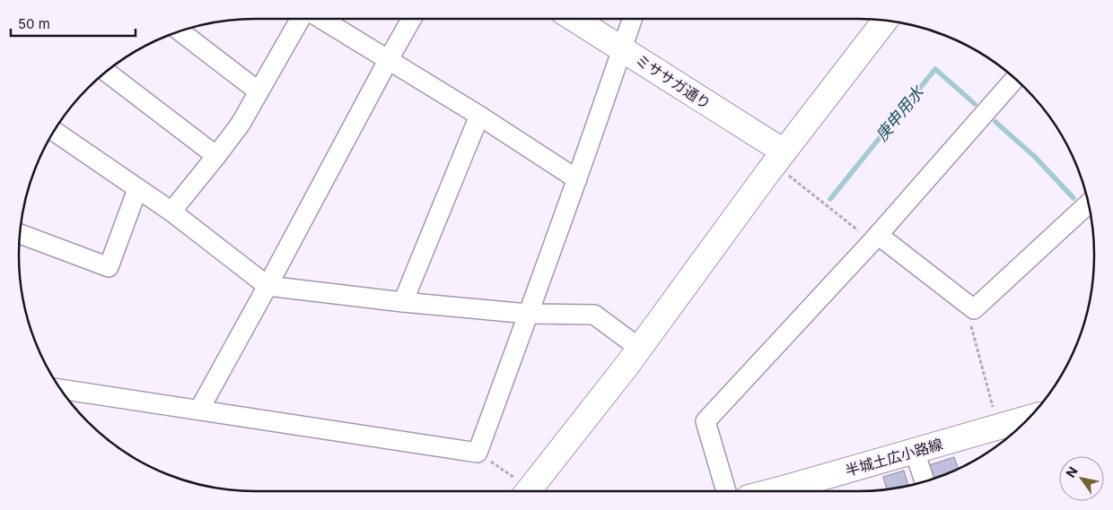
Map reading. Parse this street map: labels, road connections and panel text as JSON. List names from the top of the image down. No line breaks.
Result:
{"streets":{"street":["ミササガ通り","半城土広小路線"]},"water":["庚申用水"],"scale_bar":"50 m","north":"top left"}
